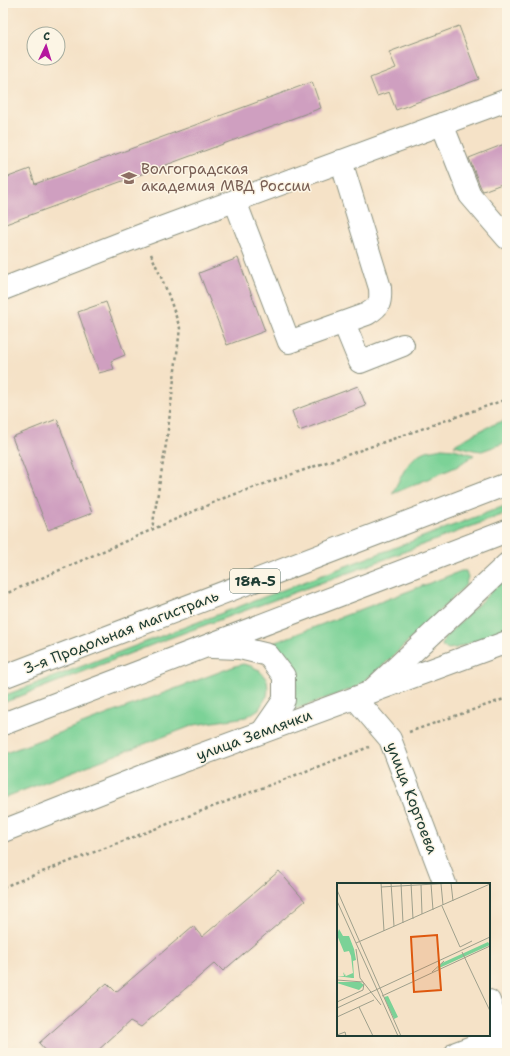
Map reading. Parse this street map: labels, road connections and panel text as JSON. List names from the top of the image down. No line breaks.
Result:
{"streets":{"main road":["18А-5","3-я Продольная магистраль","улица Землячки","улица Кортоева"]},"crossings":[["улица Землячки","улица Кортоева"]],"places":{"school or university":["Волгоградская академия МВД России"]},"north":"top"}
